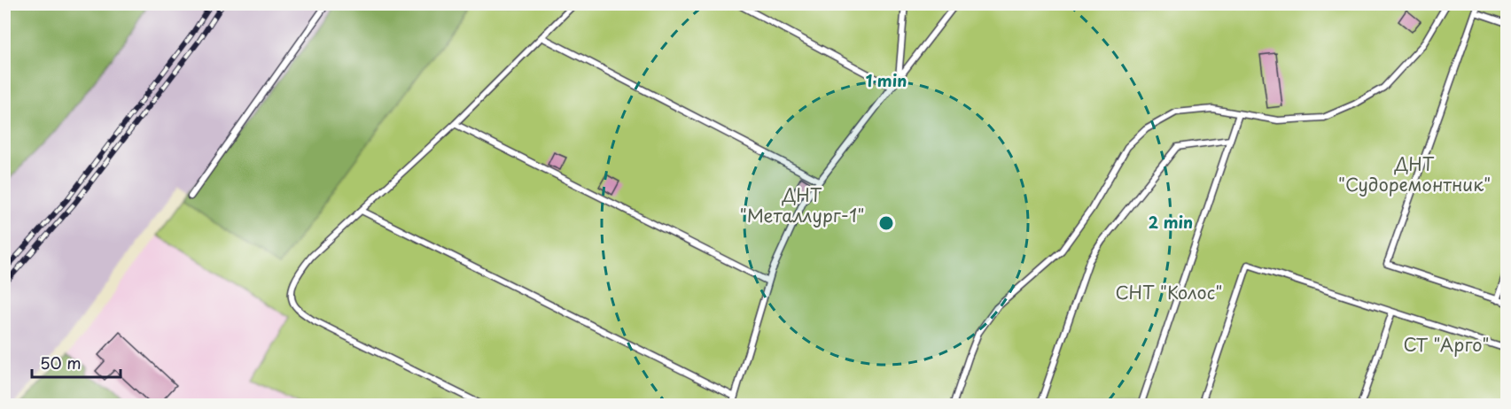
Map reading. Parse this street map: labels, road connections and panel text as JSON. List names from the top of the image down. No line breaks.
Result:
{"parks":["ДНТ \"Судоремонтник\"","ДНТ \"Металлург-1\"","СНТ \"Колос\"","СТ \"Арго\""],"scale_bar":"50 m","rings":["1 min","2 min"]}
